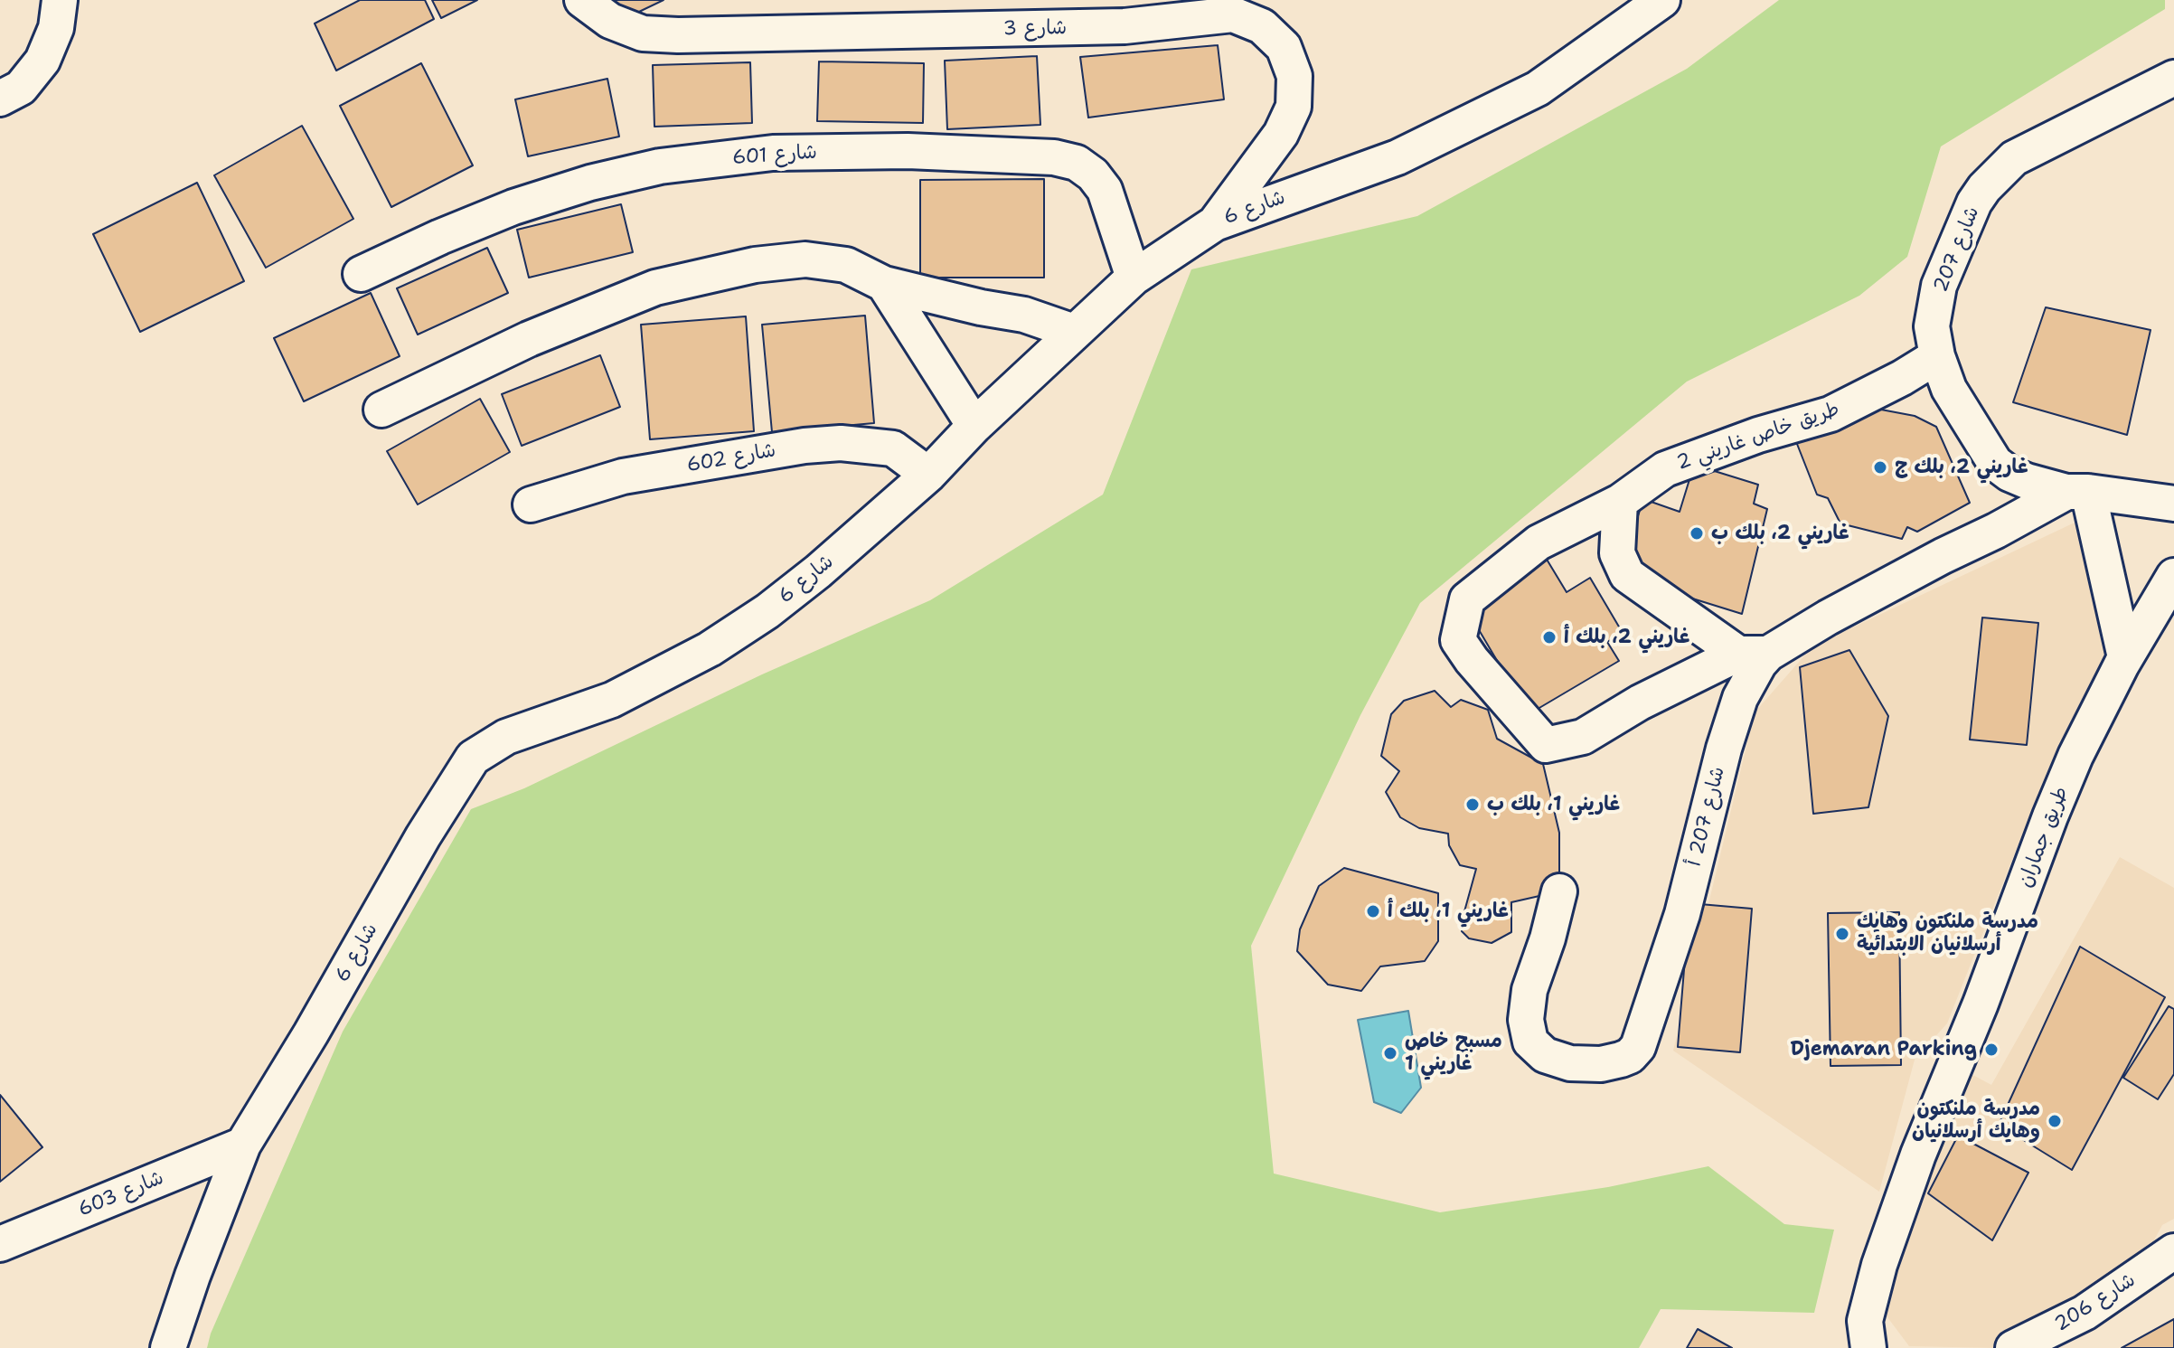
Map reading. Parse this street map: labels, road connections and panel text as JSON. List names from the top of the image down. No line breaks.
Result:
{"streets":{"street":["شارع 3","شارع 601","شارع 6","شارع 207","طريق خاص غاريني 2","شارع 602","شارع 207 أ","طريق جماران","شارع 603","شارع 206"]},"crossings":[["شارع 3","شارع 6"],["شارع 601","شارع 6"],["شارع 6","شارع 602"],["شارع 6","شارع 603"],["شارع 207","طريق خاص غاريني 2"],["شارع 207","شارع 207 أ"],["طريق خاص غاريني 2","شارع 207 أ"]],"places":["غاريني 2، بلك ج","غاريني 2، بلك ب","غاريني 2، بلك أ","غاريني 1، بلك ب","غاريني 1، بلك أ","مدرسة ملنكتون وهايك أرسلانيان الابتدائية","Djemaran Parking","مسبح خاص غاريني 1","مدرسة ملنكتون وهايك أرسلانيان"]}
